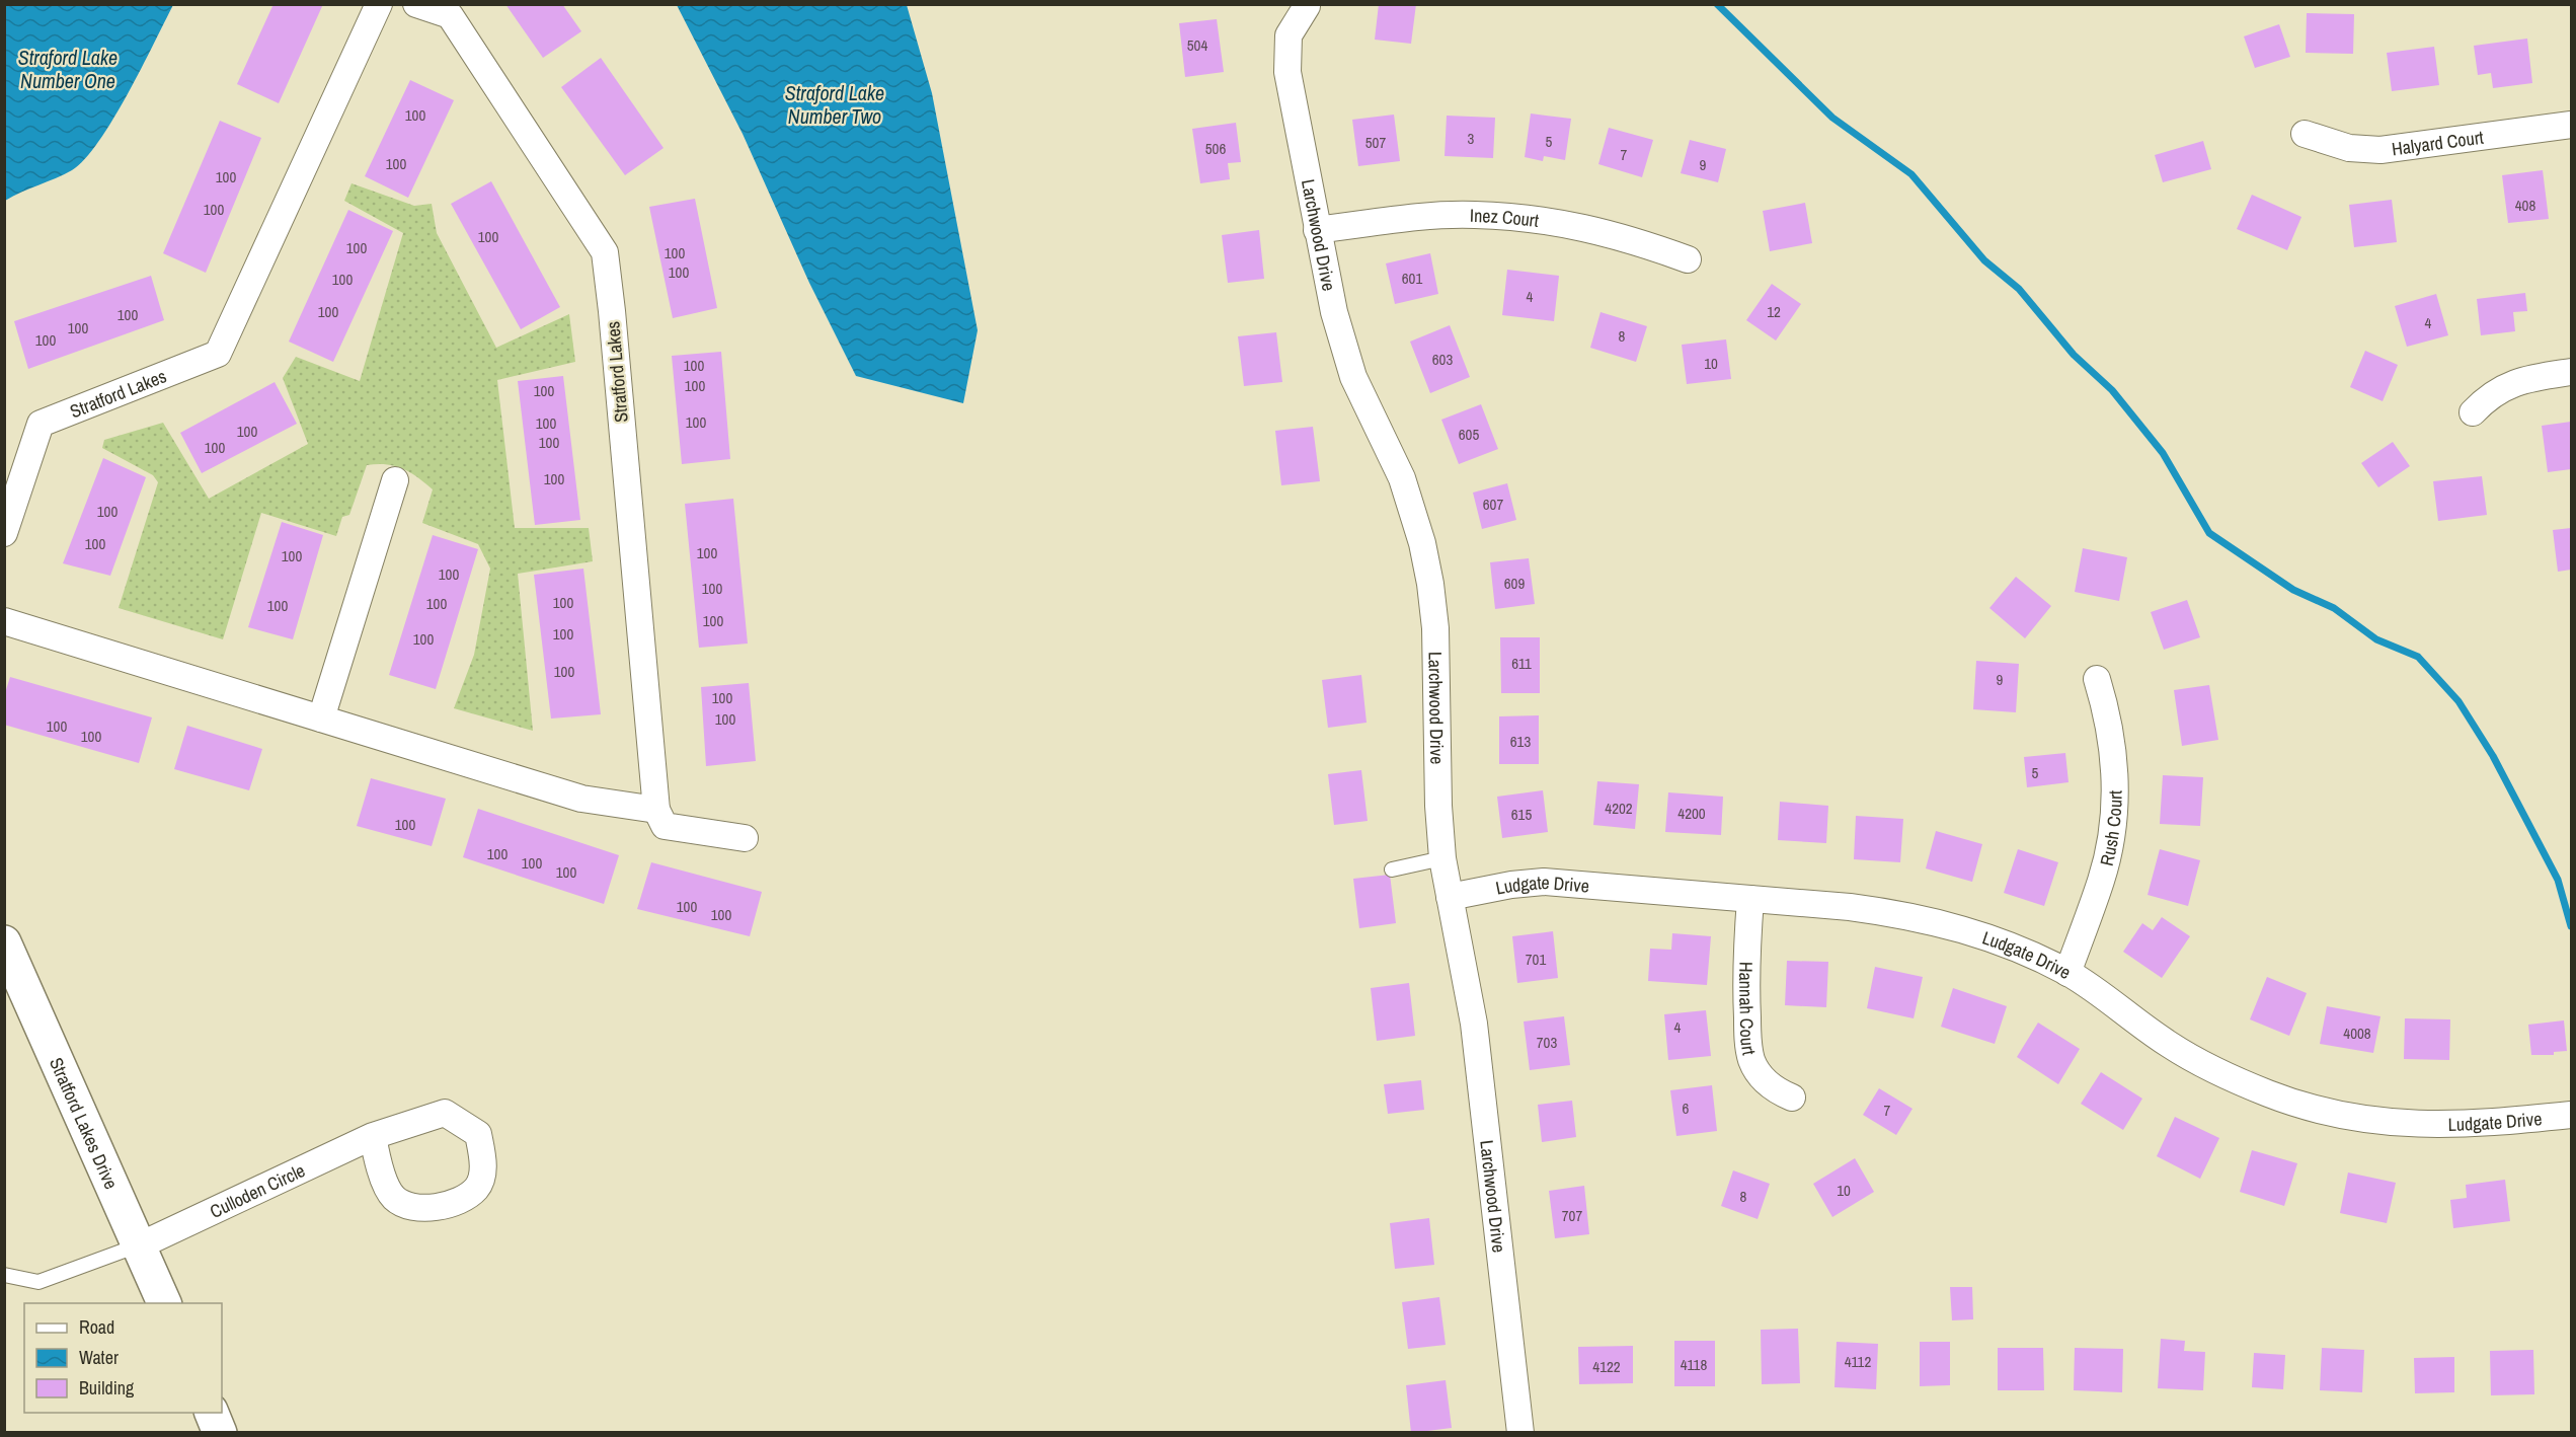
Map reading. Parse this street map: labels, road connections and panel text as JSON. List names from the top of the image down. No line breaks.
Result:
{"streets":{"street":["Halyard Court","Inez Court","Larchwood Drive","Stratford Lakes","Rush Court","Ludgate Drive","Hannah Court","Stratford Lakes Drive","Culloden Circle"]},"crossings":[["Inez Court","Larchwood Drive"],["Larchwood Drive","Ludgate Drive"],["Rush Court","Ludgate Drive"],["Ludgate Drive","Hannah Court"],["Stratford Lakes Drive","Culloden Circle"]],"water":["Straford Lake Number One","Straford Lake Number Two"],"house_numbers":["504","100","3","5","507","506","7","100","9","100","408","100","100","100","100","100","601","100","4","100","12","100","4","100","8","100","603","10","100","100","100","100","100","100","605","100","100","100","607","100","100","100","100","100","609","100","100","100","100","100","100","100","611","100","9","100","100","100","100","613","5","4202","4200","615","100","100","100","100","100","100","701","4","4008","703","6","7","10","8","707","4112","4118","4122"],"legend":["Road","Water","Building"]}
